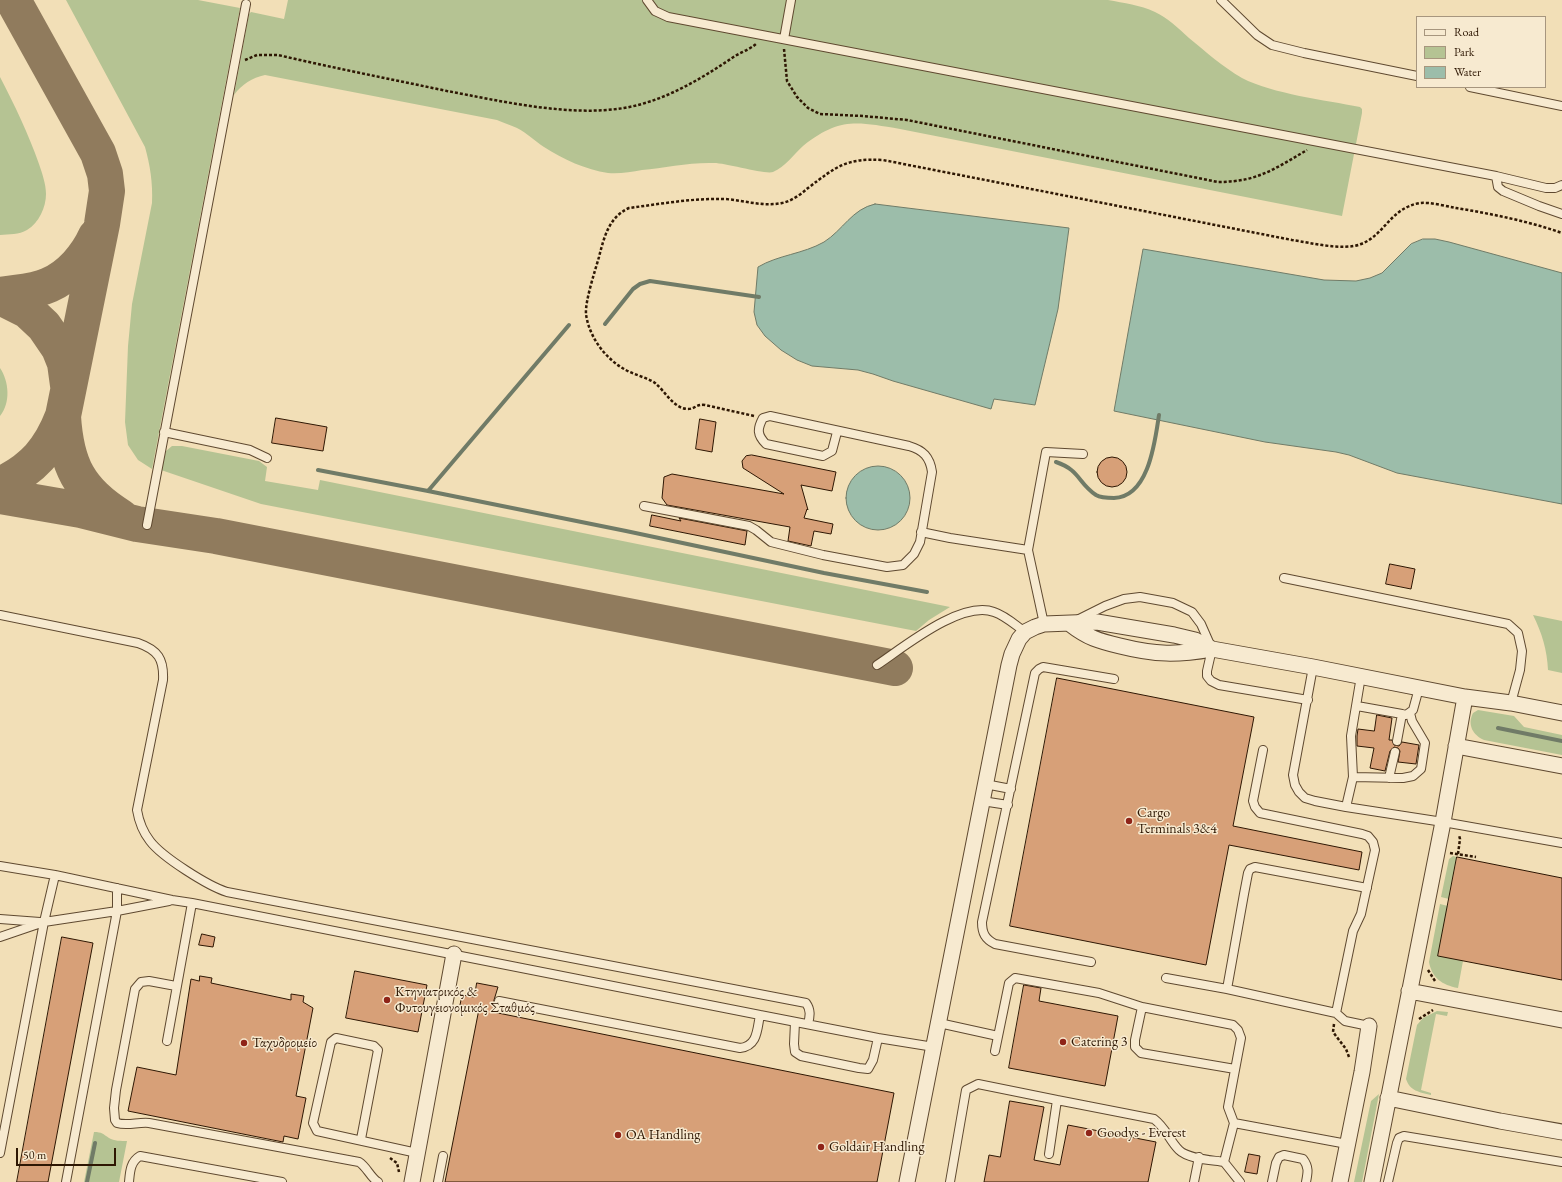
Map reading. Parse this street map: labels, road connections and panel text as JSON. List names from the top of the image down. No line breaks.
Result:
{"places":["Cargo Terminals 3&4","Κτηνιατρικός & Φυτουγειονομικός Σταθμός","Catering 3","Ταχυδρομείο","Goodys - Everest","OA Handling","Goldair Handling"],"legend":["Road","Park","Water"],"scale_bar":"50 m"}
